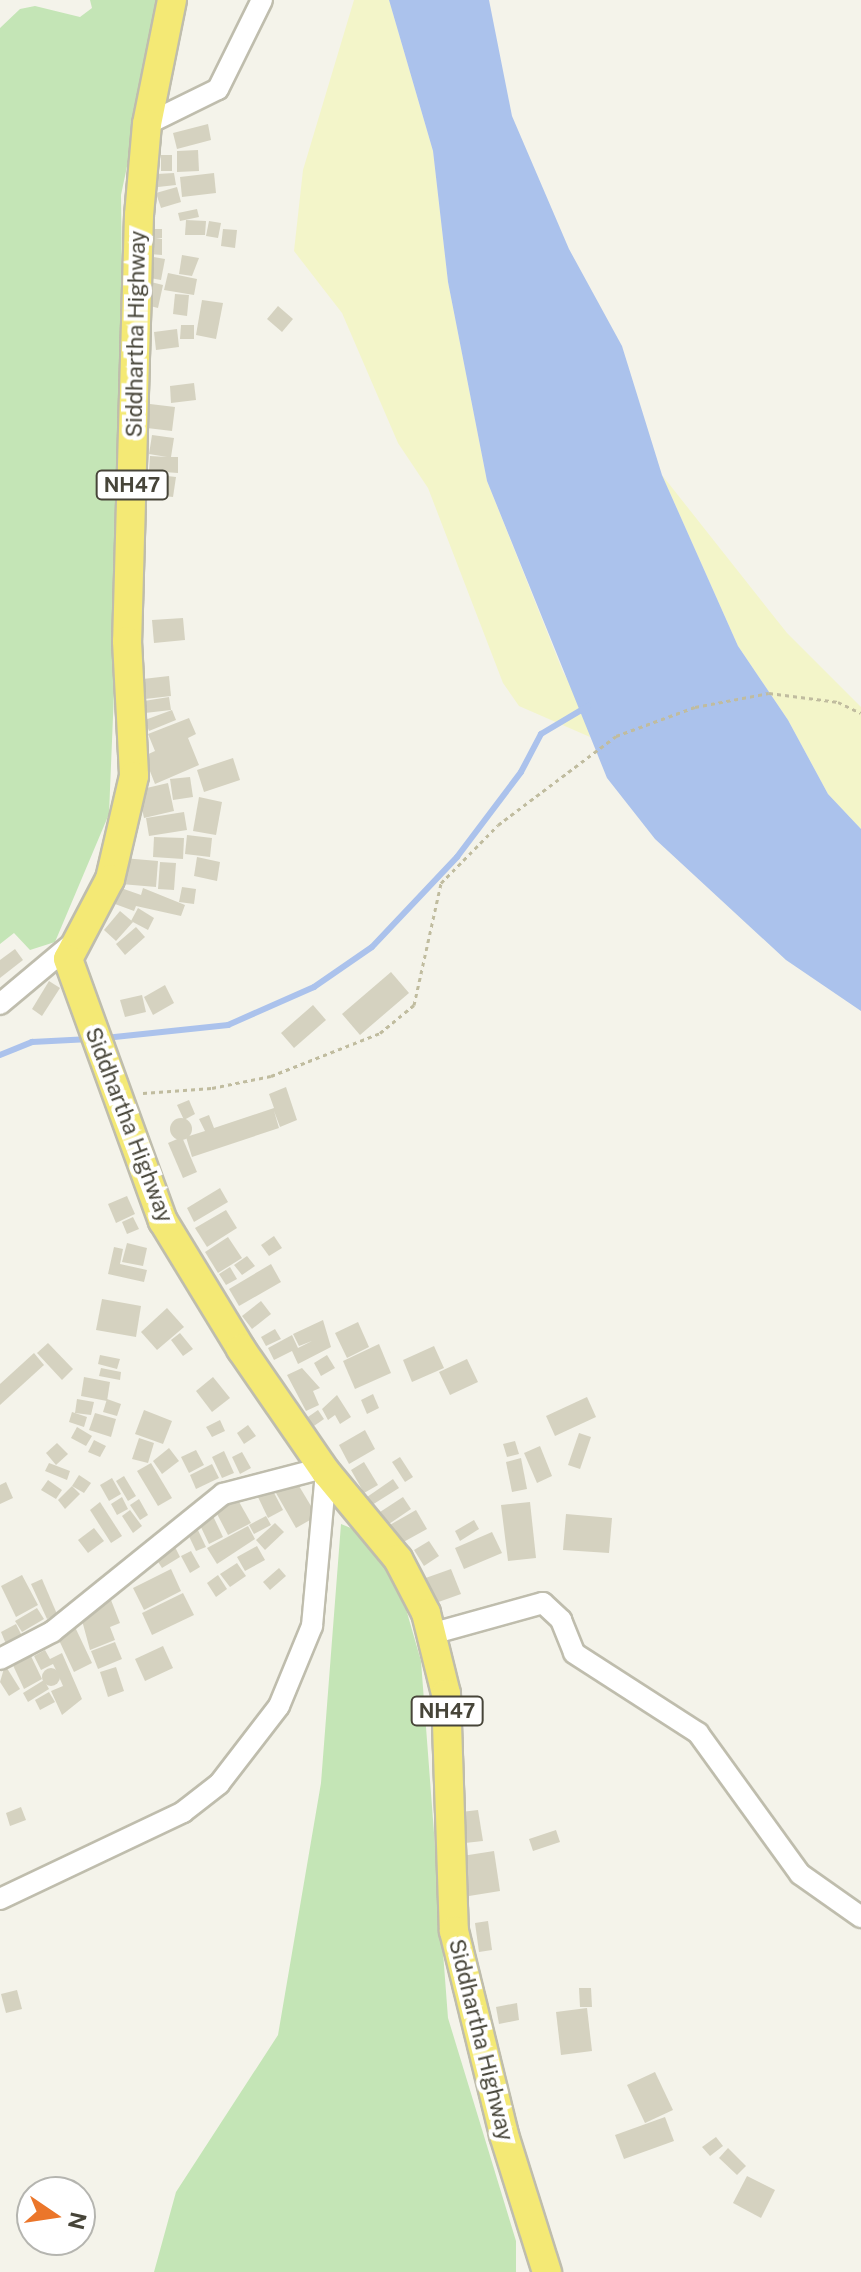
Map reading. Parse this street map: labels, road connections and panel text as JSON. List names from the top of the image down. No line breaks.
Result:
{"streets":{"highway":["Siddhartha Highway","NH47"]},"north":"right"}
